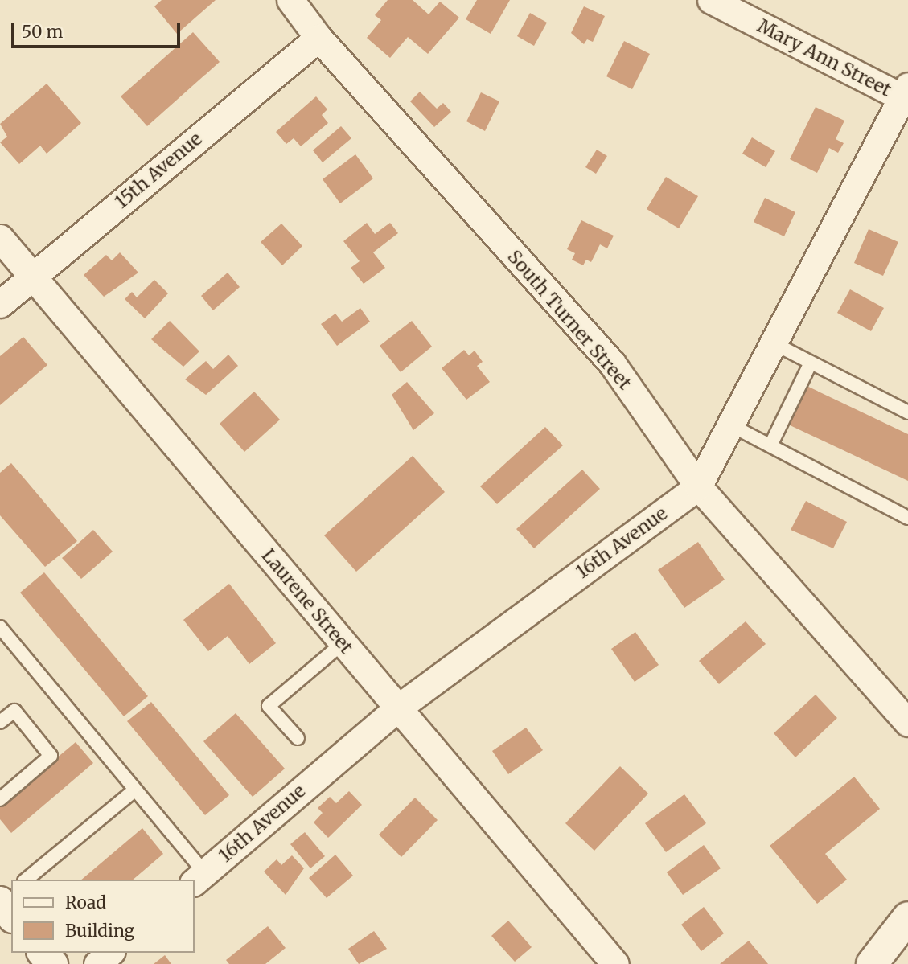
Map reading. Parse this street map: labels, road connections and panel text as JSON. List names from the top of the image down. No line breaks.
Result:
{"streets":{"street":["Mary Ann Street","15th Avenue","South Turner Street","16th Avenue","Laurene Street"]},"crossings":[["Mary Ann Street","16th Avenue"],["15th Avenue","South Turner Street"],["15th Avenue","Laurene Street"],["South Turner Street","16th Avenue"],["16th Avenue","Laurene Street"]],"legend":["Road","Building"],"scale_bar":"50 m"}
